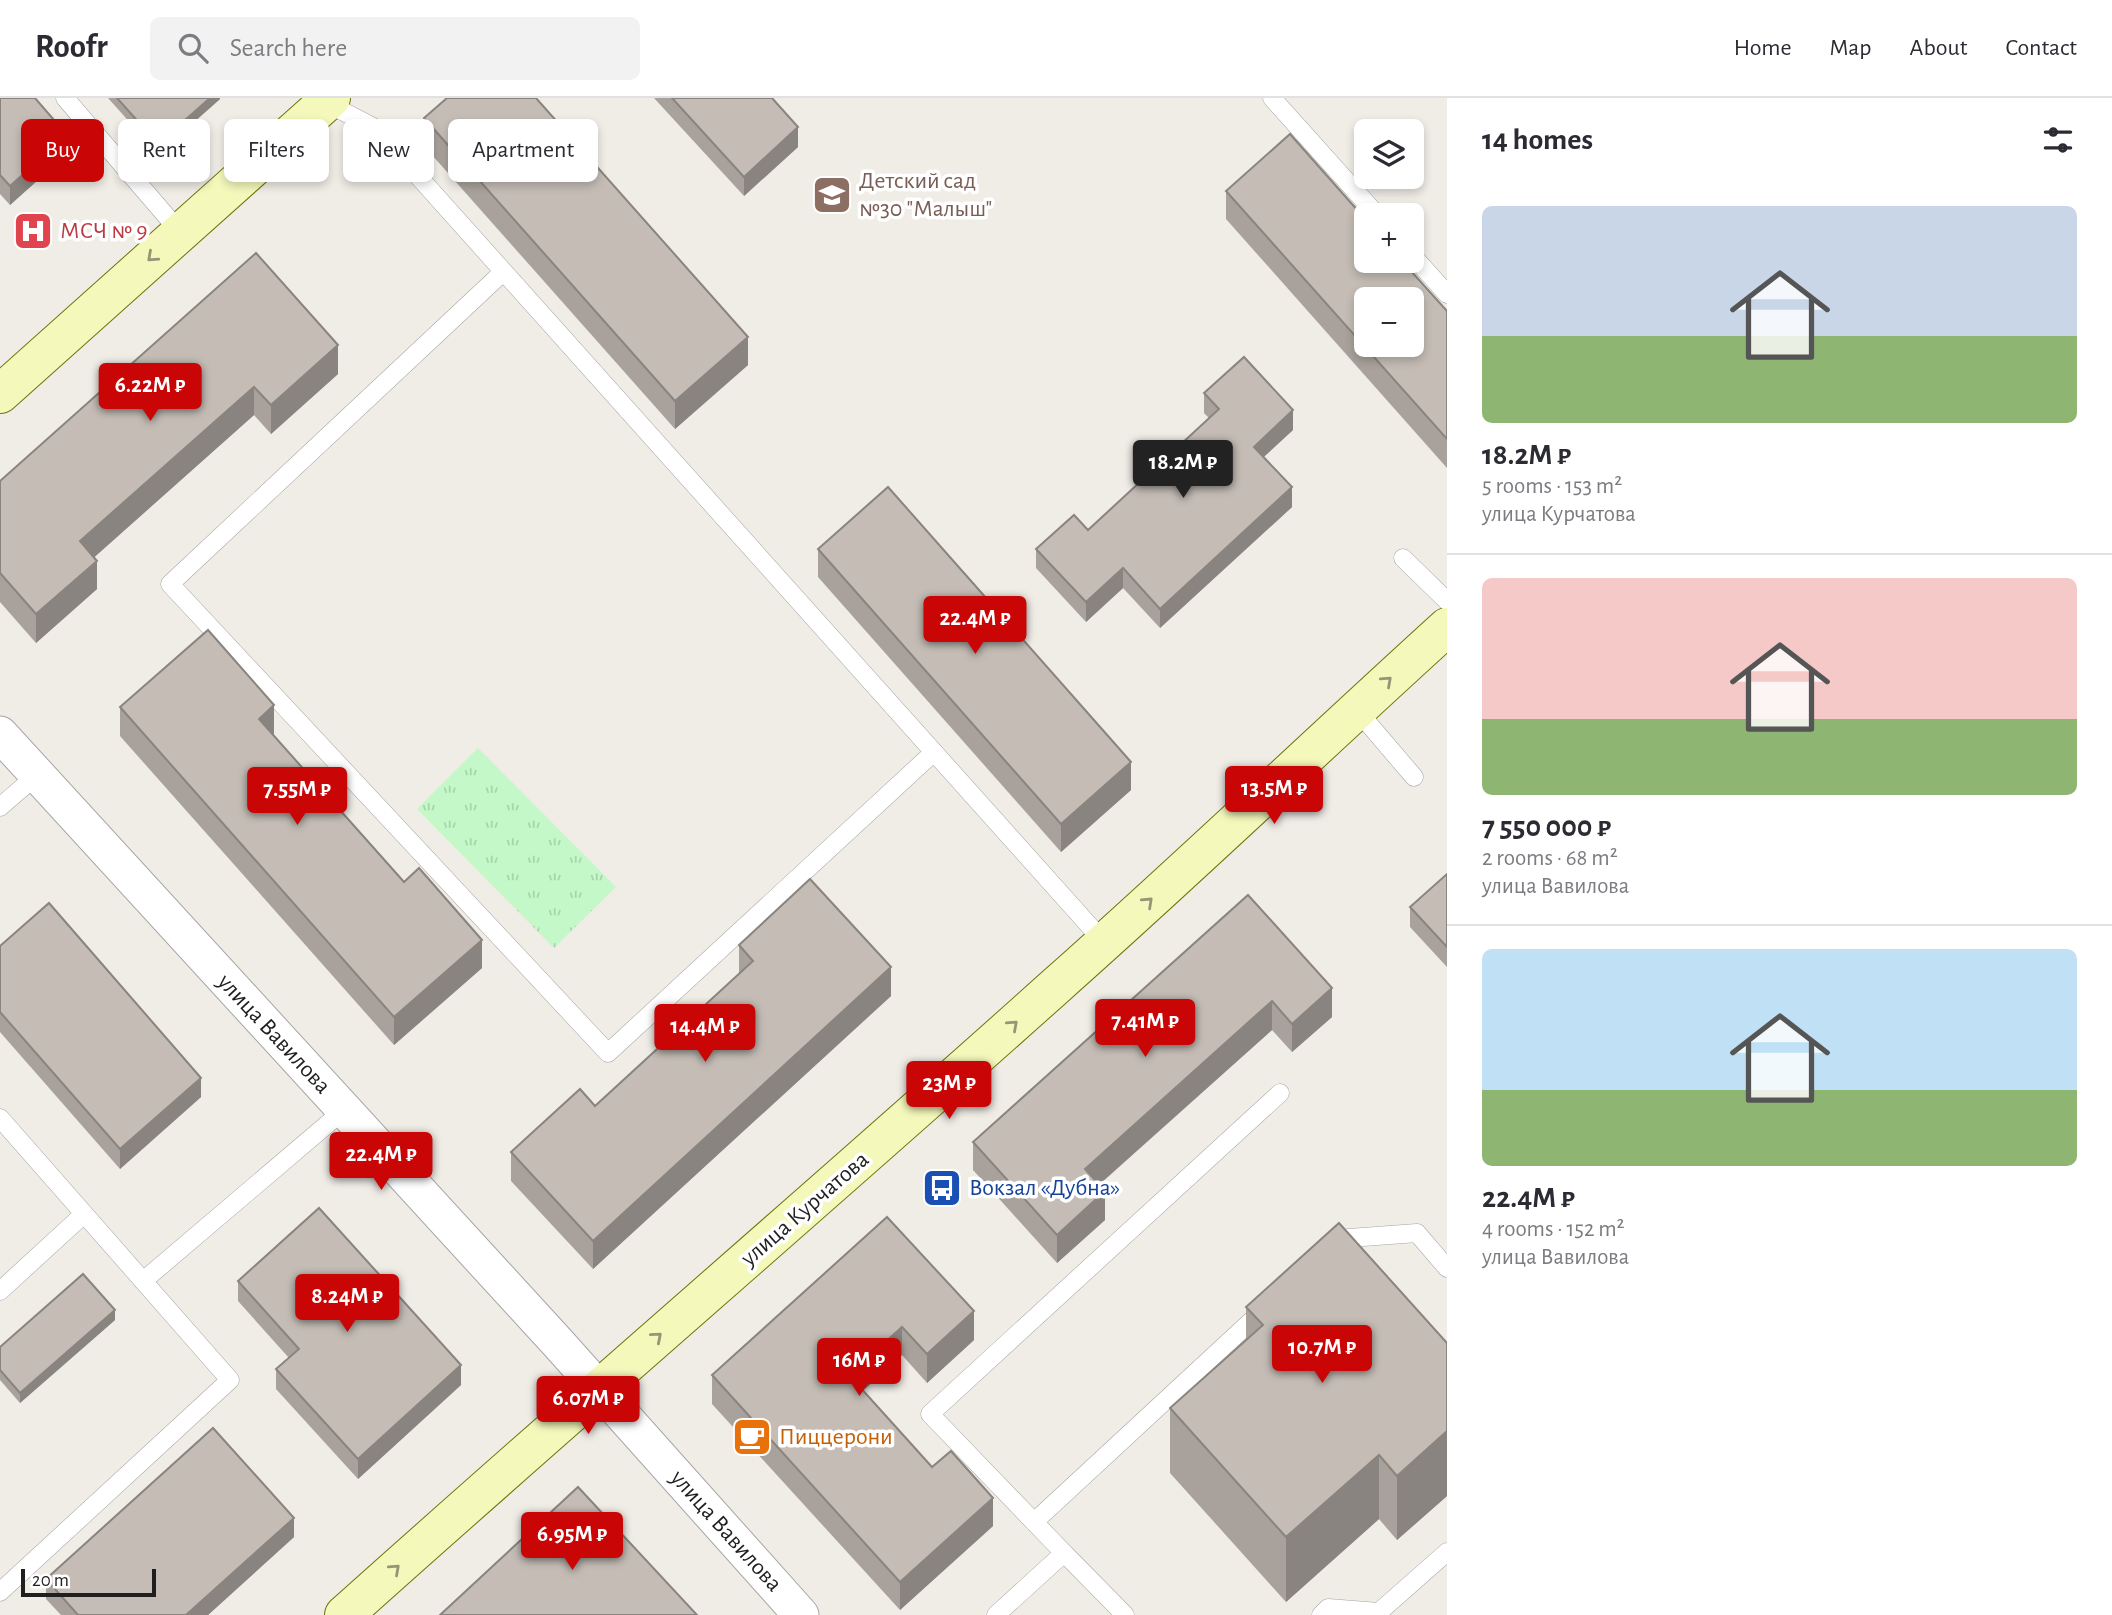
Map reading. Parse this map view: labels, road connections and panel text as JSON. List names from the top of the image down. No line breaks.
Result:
{"streets":{"main road":["улица Курчатова"],"street":["улица Вавилова"]},"crossings":[["улица Вавилова","улица Курчатова"]],"one_way":["улица Курчатова"],"places":{"school or university":["Детский сад №30 \"Малыш\""],"hospital":["МСЧ № 9"],"bus stop":["Вокзал «Дубна»"],"cafe":["Пиццерони"]},"scale_bar":"20 m","page":{"header":"Roofr","search":"Search here","nav":["Home","Map","About","Contact"],"heading":"14 homes","map_buttons":["+","−"],"chip":["Buy","Rent","Filters","New","Apartment"],"list":[{"name":"18.2M ₽","note":"5 rooms · 153 m² · улица Курчатова"},{"name":"7 550 000 ₽","note":"2 rooms · 68 m² · улица Вавилова"},{"name":"22.4M ₽","note":"4 rooms · 152 m² · улица Вавилова"}],"price":["6.22M ₽","18.2M ₽","22.4M ₽","13.5M ₽","7.55M ₽","7.41M ₽","14.4M ₽","23M ₽","22.4M ₽","8.24M ₽","10.7M ₽","16M ₽","6.07M ₽","6.95M ₽"],"scale":"20 m"}}
